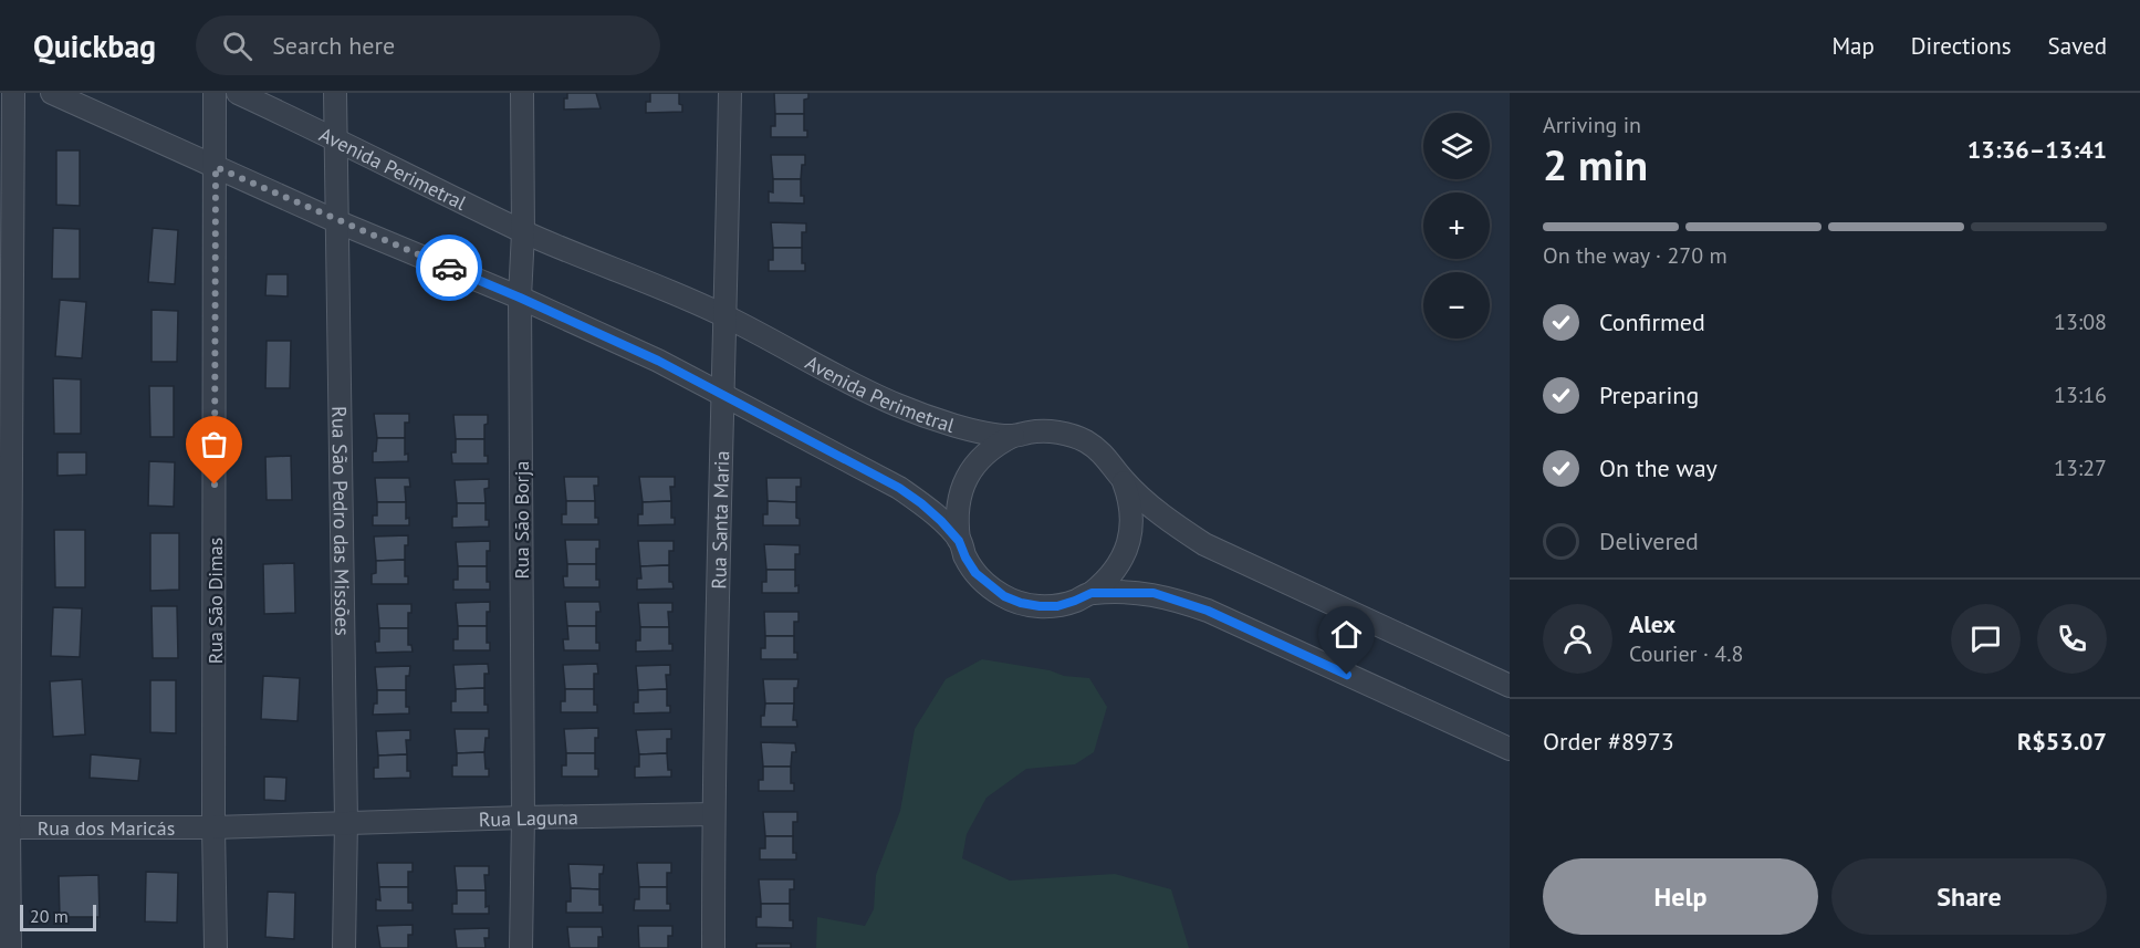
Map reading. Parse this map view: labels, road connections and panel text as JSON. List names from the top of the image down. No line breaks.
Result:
{"streets":{"street":["Avenida Perimetral","Rua São Borja","Rua Santa Maria","Rua São Pedro das Missões","Rua São Dimas","Rua Laguna","Rua dos Maricás"]},"crossings":[["Avenida Perimetral","Rua São Borja"],["Avenida Perimetral","Rua Santa Maria"],["Avenida Perimetral","Rua São Pedro das Missões"],["Rua São Borja","Rua Laguna"],["Rua Santa Maria","Rua Laguna"],["Rua São Pedro das Missões","Rua Laguna"],["Rua São Dimas","Rua Laguna"],["Rua São Dimas","Rua dos Maricás"],["Rua Laguna","Rua dos Maricás"]],"scale_bar":"20 m","page":{"header":"Quickbag","search":"Search here","nav":["Map","Directions","Saved"],"heading":["2 min","Arriving in","13:36–13:41"],"panel":["Alex","Courier · 4.8","Order #8973","R$53.07"],"map_buttons":["+","−"],"bar":"On the way · 270 m","list":[["Confirmed","13:08"],["Preparing","13:16"],["On the way","13:27"],"Delivered"],"buttons":["Help","Share"],"scale":"20 m"}}
